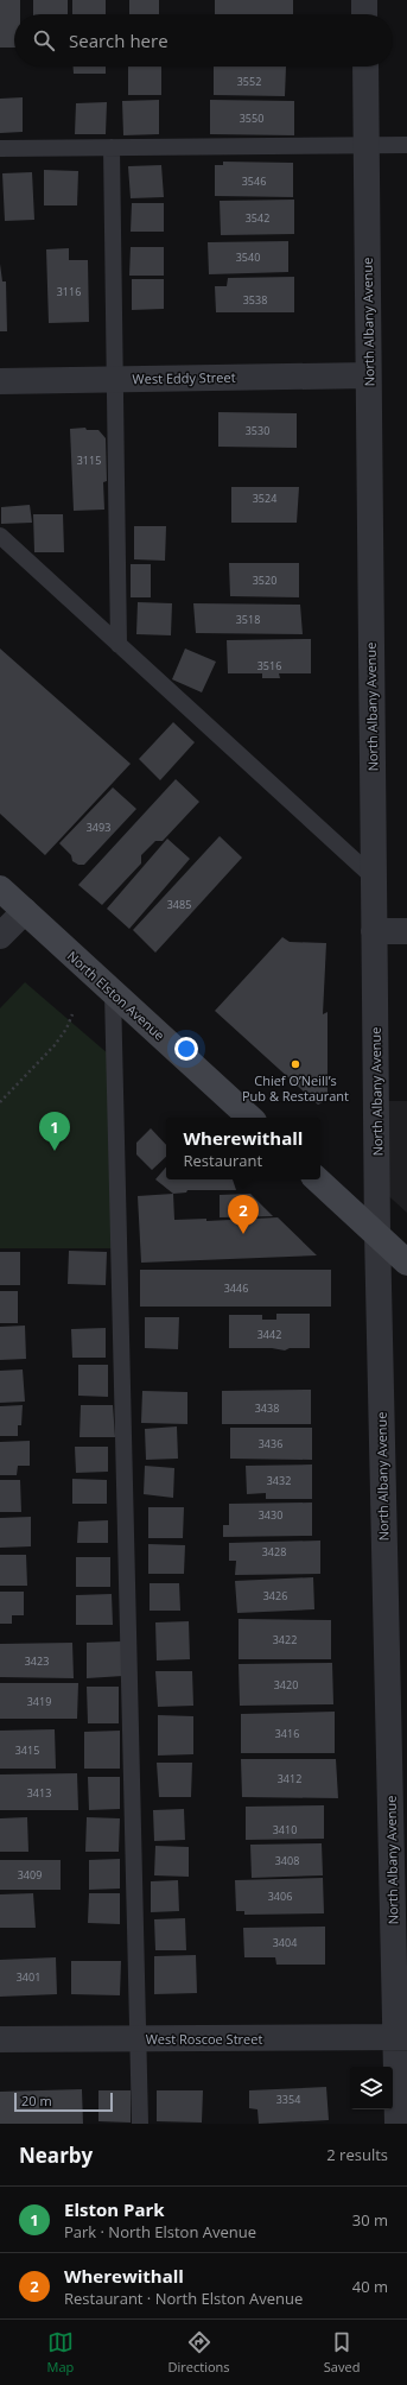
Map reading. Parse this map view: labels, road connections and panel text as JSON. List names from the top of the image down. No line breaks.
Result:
{"streets":{"main road":["North Elston Avenue"],"street":["North Albany Avenue","West Eddy Street","West Roscoe Street"]},"crossings":[["North Albany Avenue","West Eddy Street"],["North Albany Avenue","West Roscoe Street"]],"places":["Chief O’Neill’s Pub & Restaurant"],"house_numbers":["3552","3550","3546","3542","3540","3116","3538","3530","3115","3524","3520","3518","3516","3493","3485","3446","3442","3438","3436","3432","3430","3428","3426","3422","3423","3420","3419","3416","3415","3412","3413","3410","3408","3409","3406","3404","3401","3354"],"scale_bar":"20 m","page":{"search":"Search here","pins":["1","2"],"popup":["Wherewithall","Restaurant"],"scale":"20 m","heading":["Nearby","2 results"],"list":[{"mark":"1","name":"Elston Park","note":"Park · North Elston Avenue","value":"30 m"},{"mark":"2","name":"Wherewithall","note":"Restaurant · North Elston Avenue","value":"40 m"}],"nav":["Map","Directions","Saved"]}}
